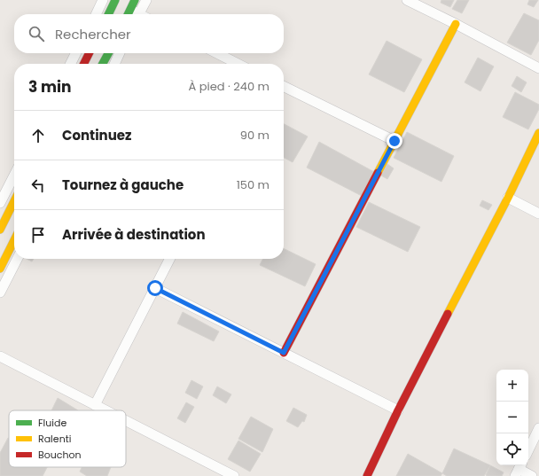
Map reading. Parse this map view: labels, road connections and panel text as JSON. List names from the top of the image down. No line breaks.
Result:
{"legend":["Fluide","Ralenti","Bouchon"],"page":{"search":"Rechercher","heading":["3 min","À pied · 240 m"],"list":[["Continuez","90 m"],["Tournez à gauche","150 m"],"Arrivée à destination"],"map_buttons":["+","−"]}}
